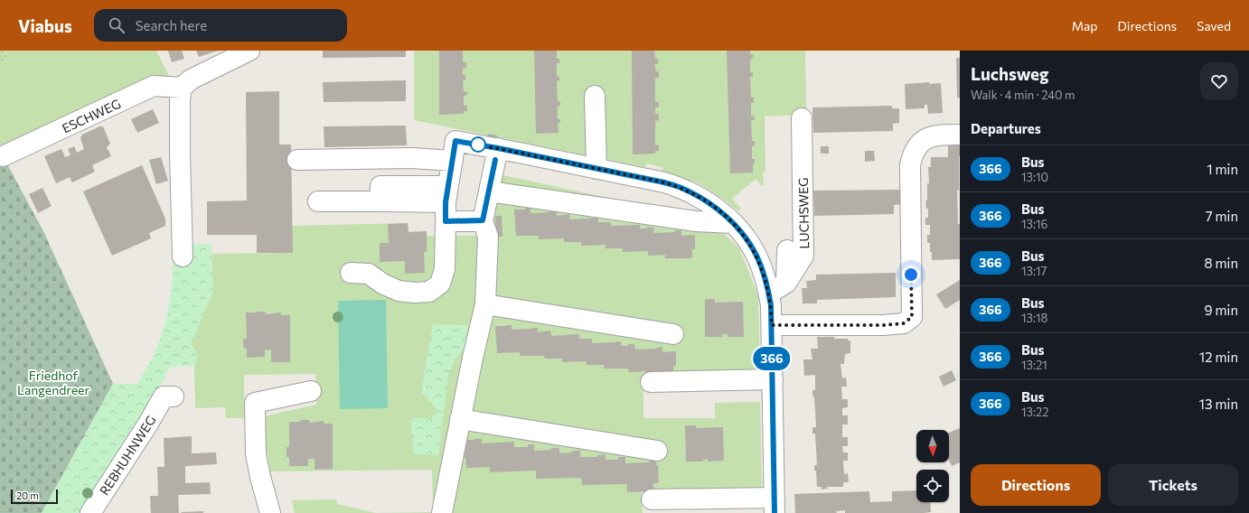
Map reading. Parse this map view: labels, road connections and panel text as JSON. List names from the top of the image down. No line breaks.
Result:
{"streets":{"street":["ESCHWEG","LUCHSWEG","REBHUHNWEG"]},"parks":["Friedhof Langendreer"],"lines":["bus line 366"],"scale_bar":"20 m","north":"bottom","page":{"header":"Viabus","search":"Search here","nav":["Map","Directions","Saved"],"on_map":"366","heading":[["Luchsweg","Walk · 4 min · 240 m"],"Departures"],"list":[{"mark":"366","name":"Bus","note":"13:10","value":"1 min"},{"mark":"366","name":"Bus","note":"13:16","value":"7 min"},{"mark":"366","name":"Bus","note":"13:17","value":"8 min"},{"mark":"366","name":"Bus","note":"13:18","value":"9 min"},{"mark":"366","name":"Bus","note":"13:21","value":"12 min"},{"mark":"366","name":"Bus","note":"13:22","value":"13 min"}],"buttons":["Directions","Tickets"],"scale":"20 m"}}
